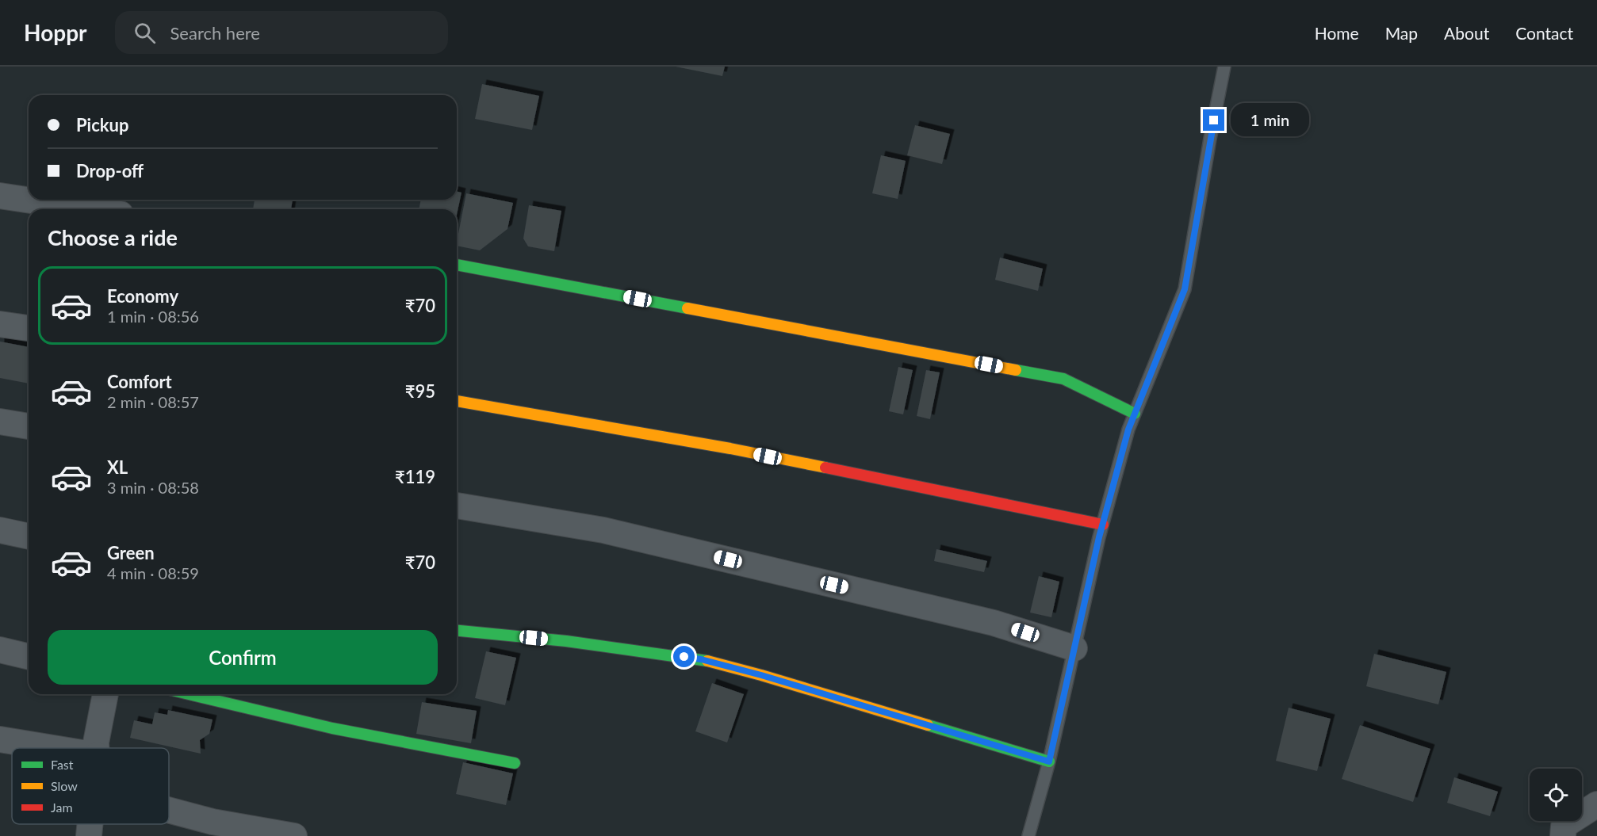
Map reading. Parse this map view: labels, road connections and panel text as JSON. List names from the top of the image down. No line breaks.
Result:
{"legend":["Fast","Slow","Jam"],"page":{"header":"Hoppr","search":"Search here","nav":["Home","Map","About","Contact"],"banner":["Pickup","Drop-off"],"bubble":"1 min","heading":"Choose a ride","list":[{"name":"Economy","note":"1 min · 08:56","value":"₹70"},{"name":"Comfort","note":"2 min · 08:57","value":"₹95"},{"name":"XL","note":"3 min · 08:58","value":"₹119"},{"name":"Green","note":"4 min · 08:59","value":"₹70"}],"buttons":"Confirm"}}
